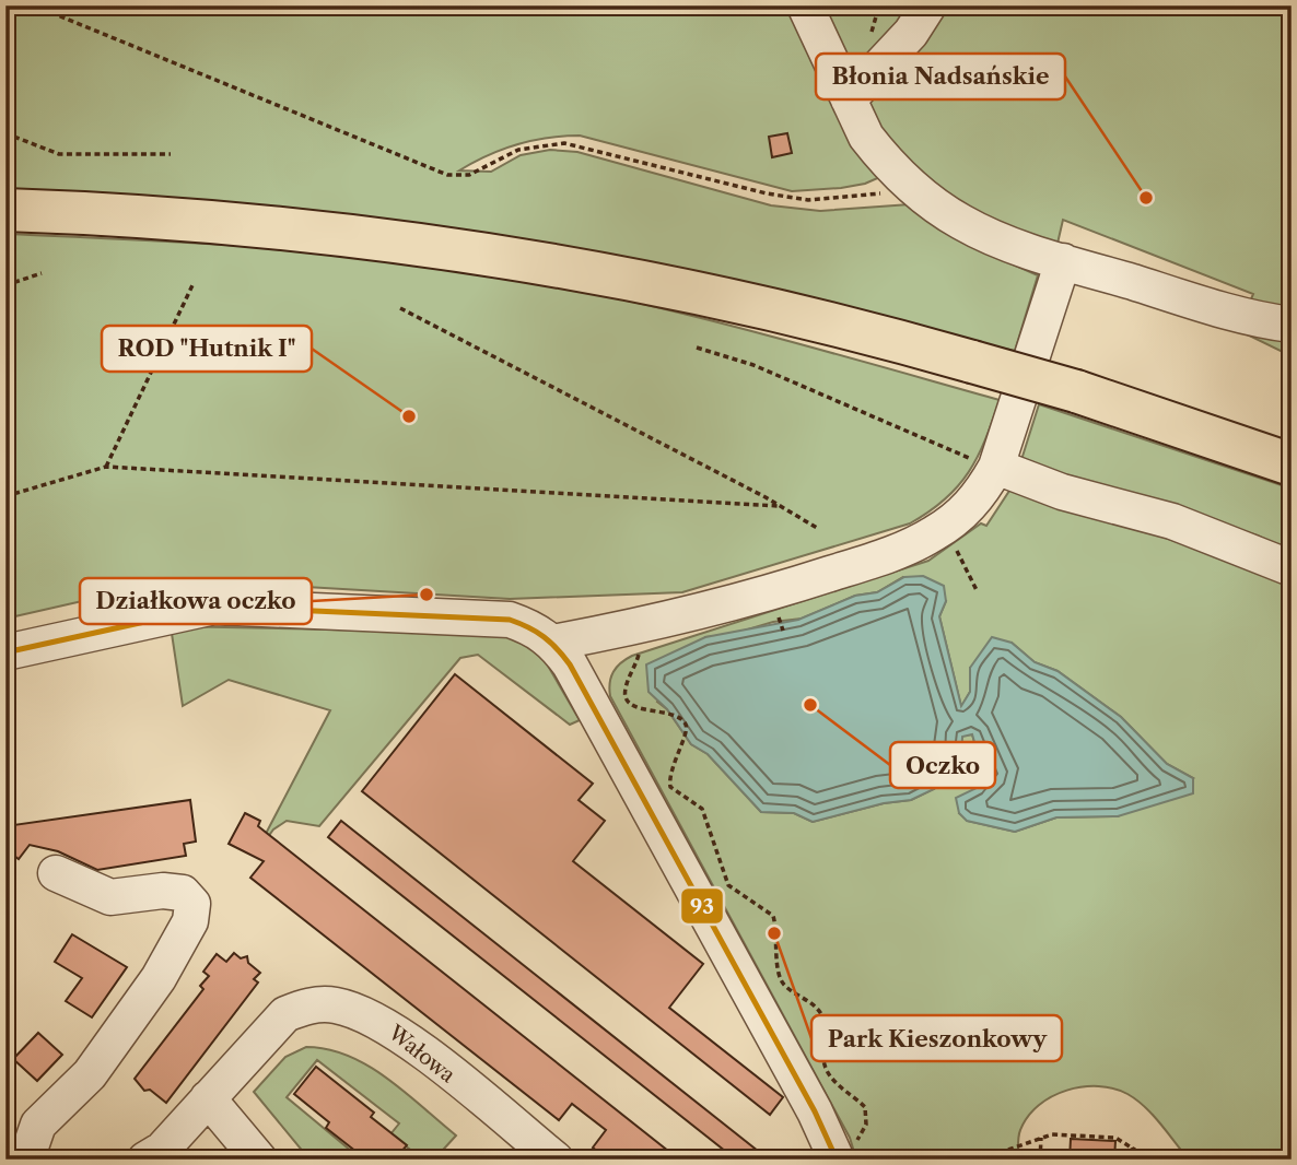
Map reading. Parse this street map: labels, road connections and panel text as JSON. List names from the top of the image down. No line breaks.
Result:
{"streets":{"street":["Wałowa"]},"places":["Błonia Nadsańskie","ROD \"Hutnik I\"","Działkowa oczko","Oczko","Park Kieszonkowy"],"lines":["transit line 93"]}
